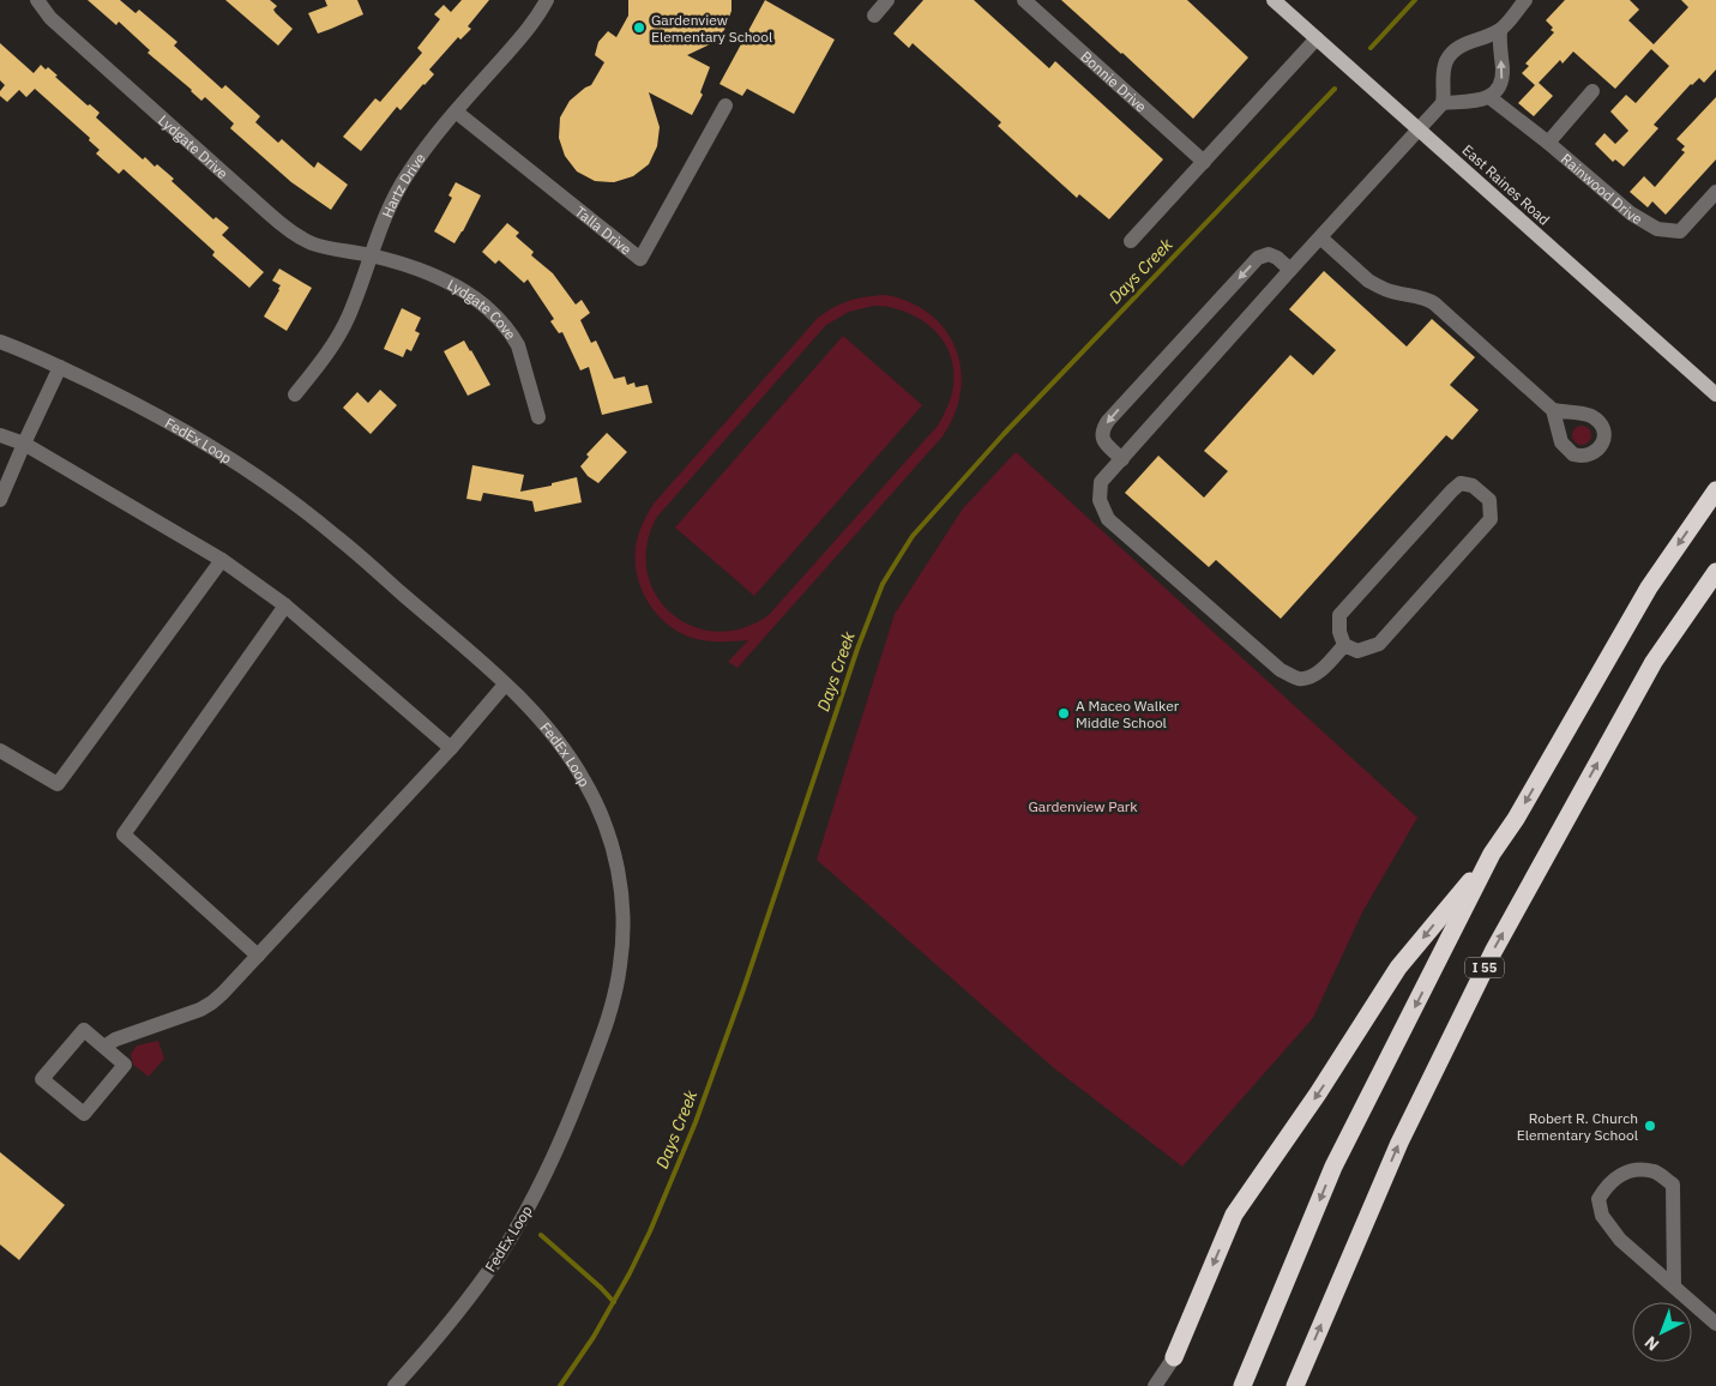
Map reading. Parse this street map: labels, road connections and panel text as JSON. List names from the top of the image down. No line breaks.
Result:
{"streets":{"highway":["I 55"],"main road":["East Raines Road"],"street":["Bonnie Drive","Lydgate Drive","Hartz Drive","Rainwood Drive","Talla Drive","Lydgate Cove","FedEx Loop"]},"crossings":[["Lydgate Drive","Hartz Drive"],["Lydgate Drive","Lydgate Cove"],["Hartz Drive","Talla Drive"],["Hartz Drive","Lydgate Cove"]],"water":["Days Creek"],"parks":["Gardenview Park"],"places":["Gardenview Elementary School","A Maceo Walker Middle School","Robert R. Church Elementary School"],"north":"bottom left"}
